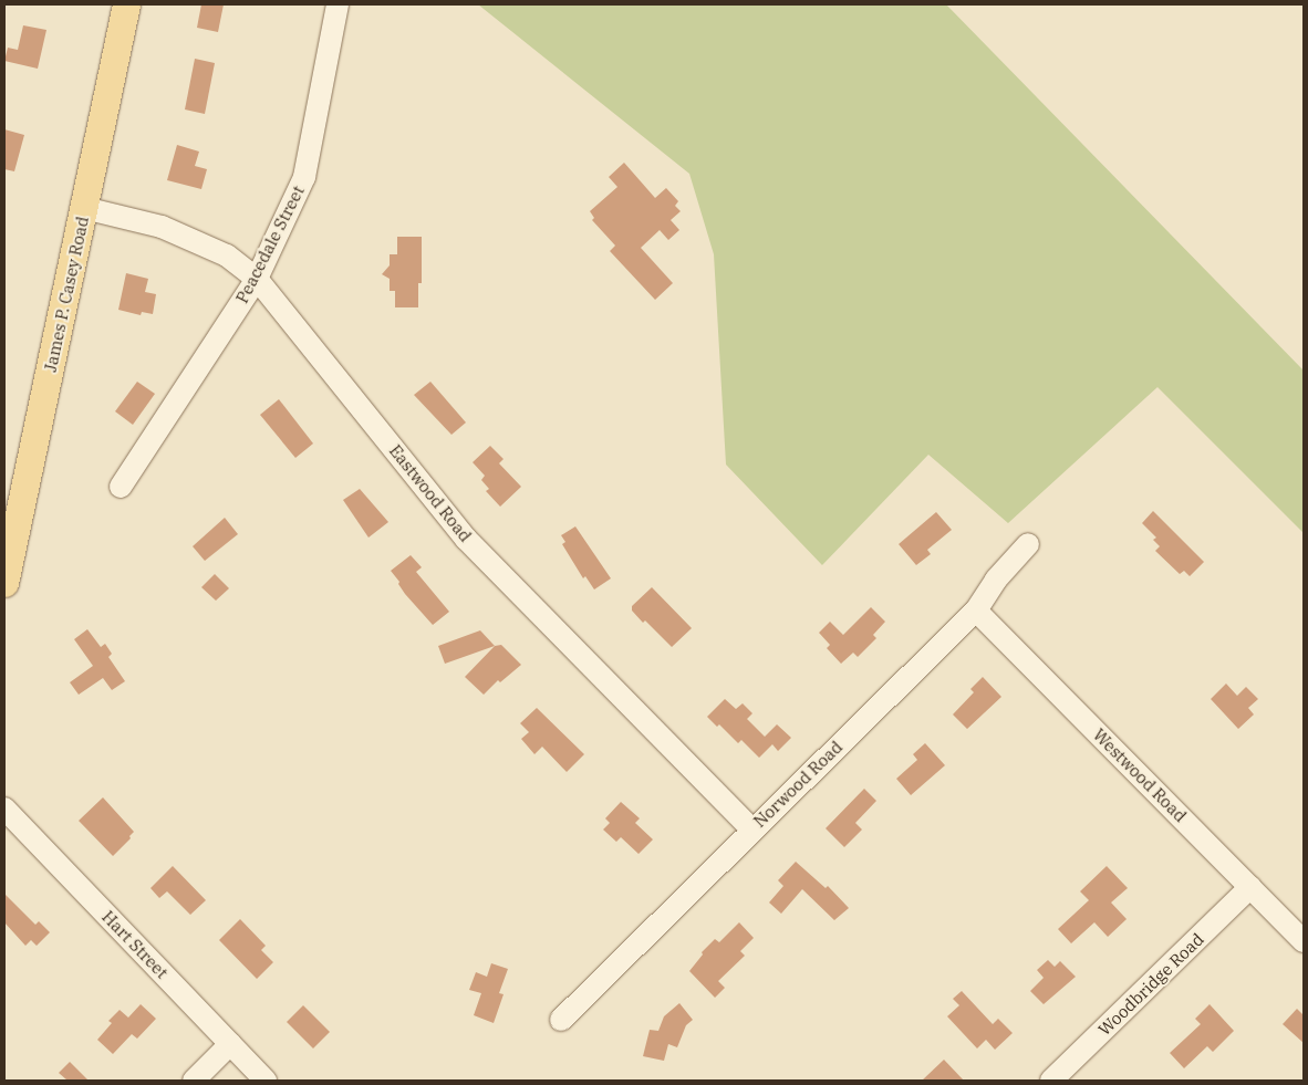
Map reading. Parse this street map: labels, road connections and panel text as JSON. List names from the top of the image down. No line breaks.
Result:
{"streets":{"main road":["James P. Casey Road"],"street":["Peacedale Street","Eastwood Road","Westwood Road","Norwood Road","Hart Street","Woodbridge Road"]},"crossings":[["Peacedale Street","Eastwood Road"],["James P. Casey Road","Eastwood Road"],["Eastwood Road","Norwood Road"],["Westwood Road","Norwood Road"],["Westwood Road","Woodbridge Road"]]}
